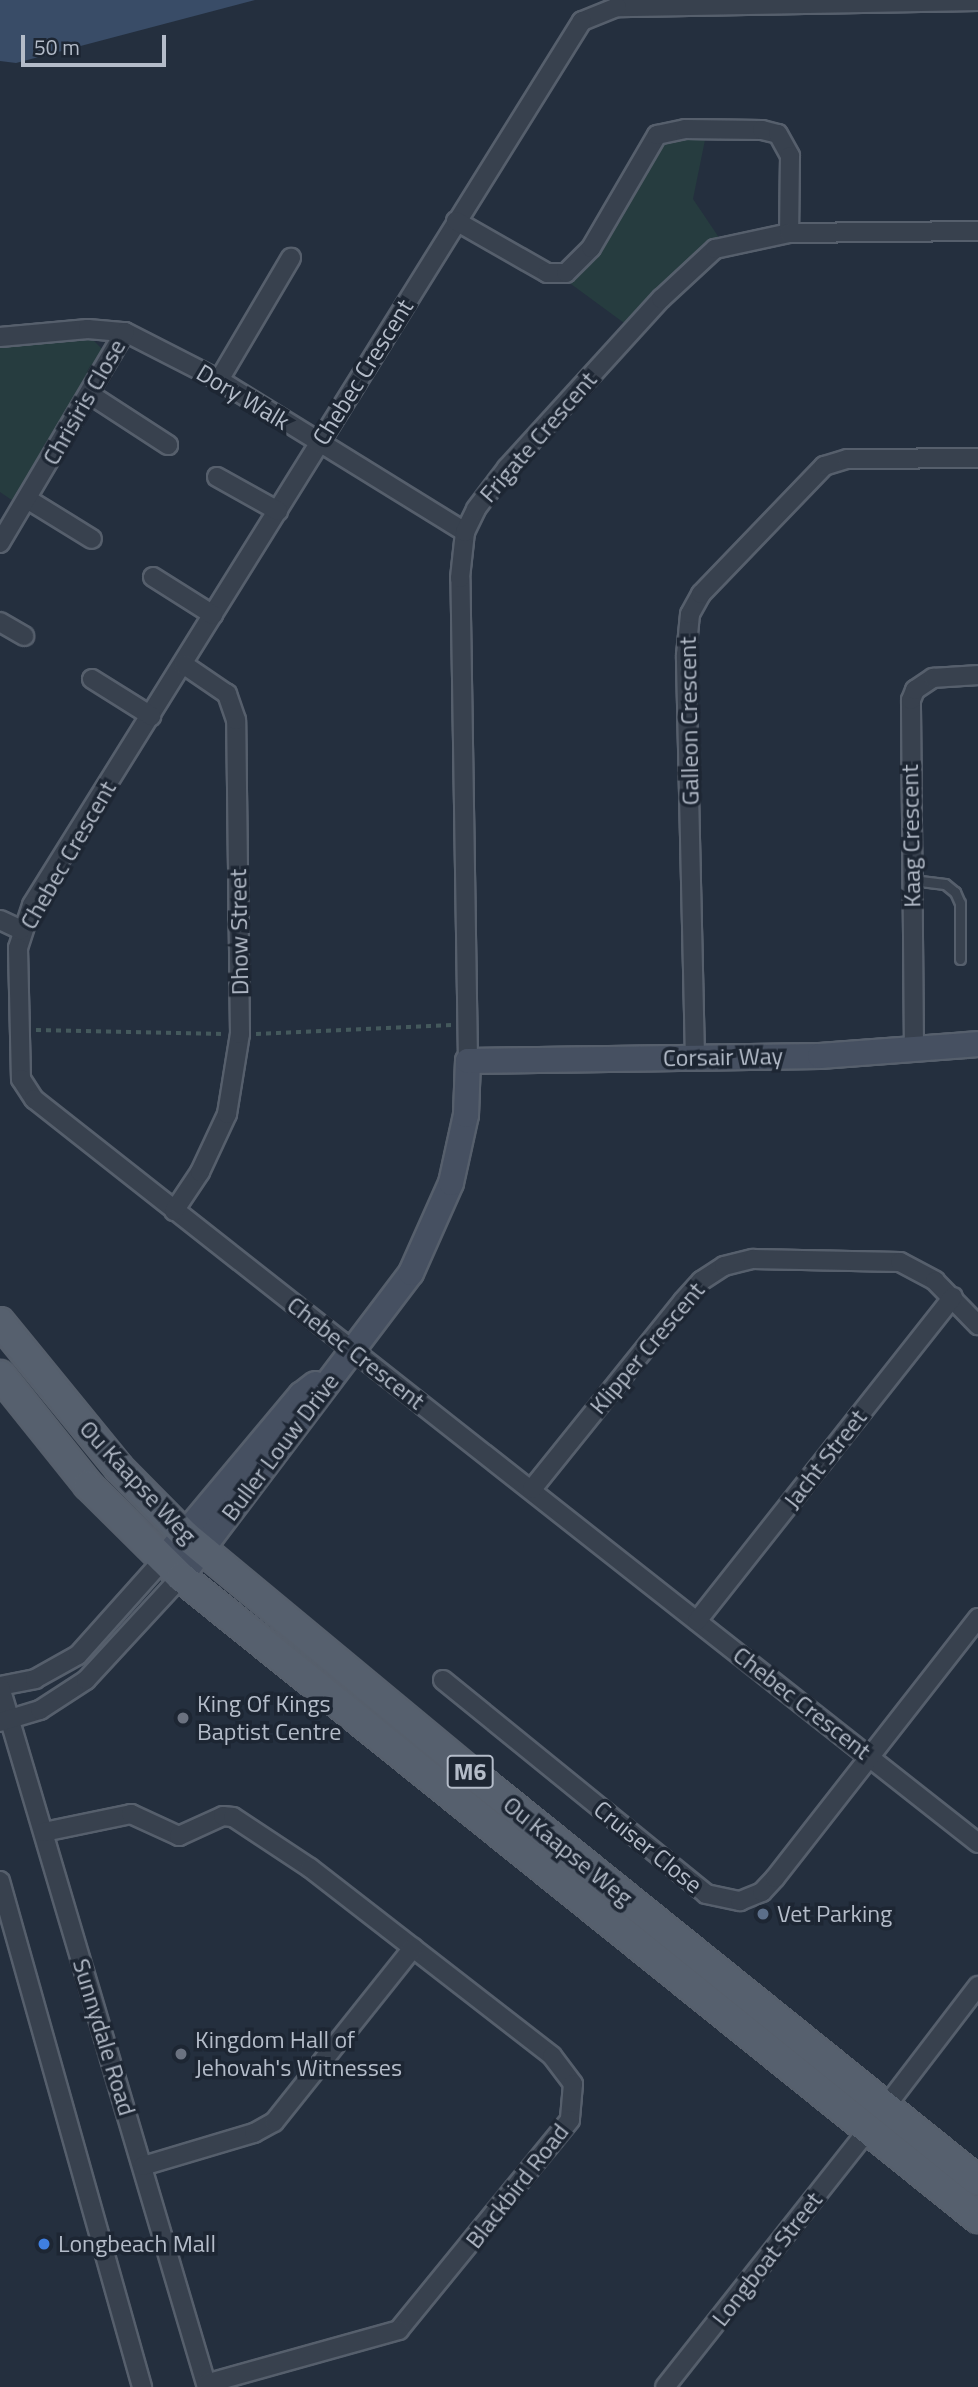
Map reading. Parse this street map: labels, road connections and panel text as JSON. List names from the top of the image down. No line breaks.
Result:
{"streets":{"main road":["Ou Kaapse Weg","M6"],"street":["Chebec Crescent","Dory Walk","Chrisiris Close","Frigate Crescent","Galleon Crescent","Kaag Crescent","Dhow Street","Corsair Way","Klipper Crescent","Buller Louw Drive","Jacht Street","Cruiser Close","Sunnydale Road","Blackbird Road","Longboat Street"]},"crossings":[["Chebec Crescent","Dory Walk"],["Chebec Crescent","Dhow Street"],["Chebec Crescent","Klipper Crescent"],["Chebec Crescent","Buller Louw Drive"],["Chebec Crescent","Jacht Street"],["Chebec Crescent","Cruiser Close"],["Dory Walk","Chrisiris Close"],["Dory Walk","Frigate Crescent"],["Frigate Crescent","Corsair Way"],["Frigate Crescent","Buller Louw Drive"],["Galleon Crescent","Corsair Way"],["Kaag Crescent","Corsair Way"],["Corsair Way","Buller Louw Drive"],["Klipper Crescent","Jacht Street"],["Buller Louw Drive","Ou Kaapse Weg"],["Buller Louw Drive","Sunnydale Road"],["Ou Kaapse Weg","Longboat Street"],["Sunnydale Road","Blackbird Road"]],"places":["King Of Kings Baptist Centre","Vet Parking","Kingdom Hall of Jehovah's Witnesses","Longbeach Mall"],"scale_bar":"50 m"}
